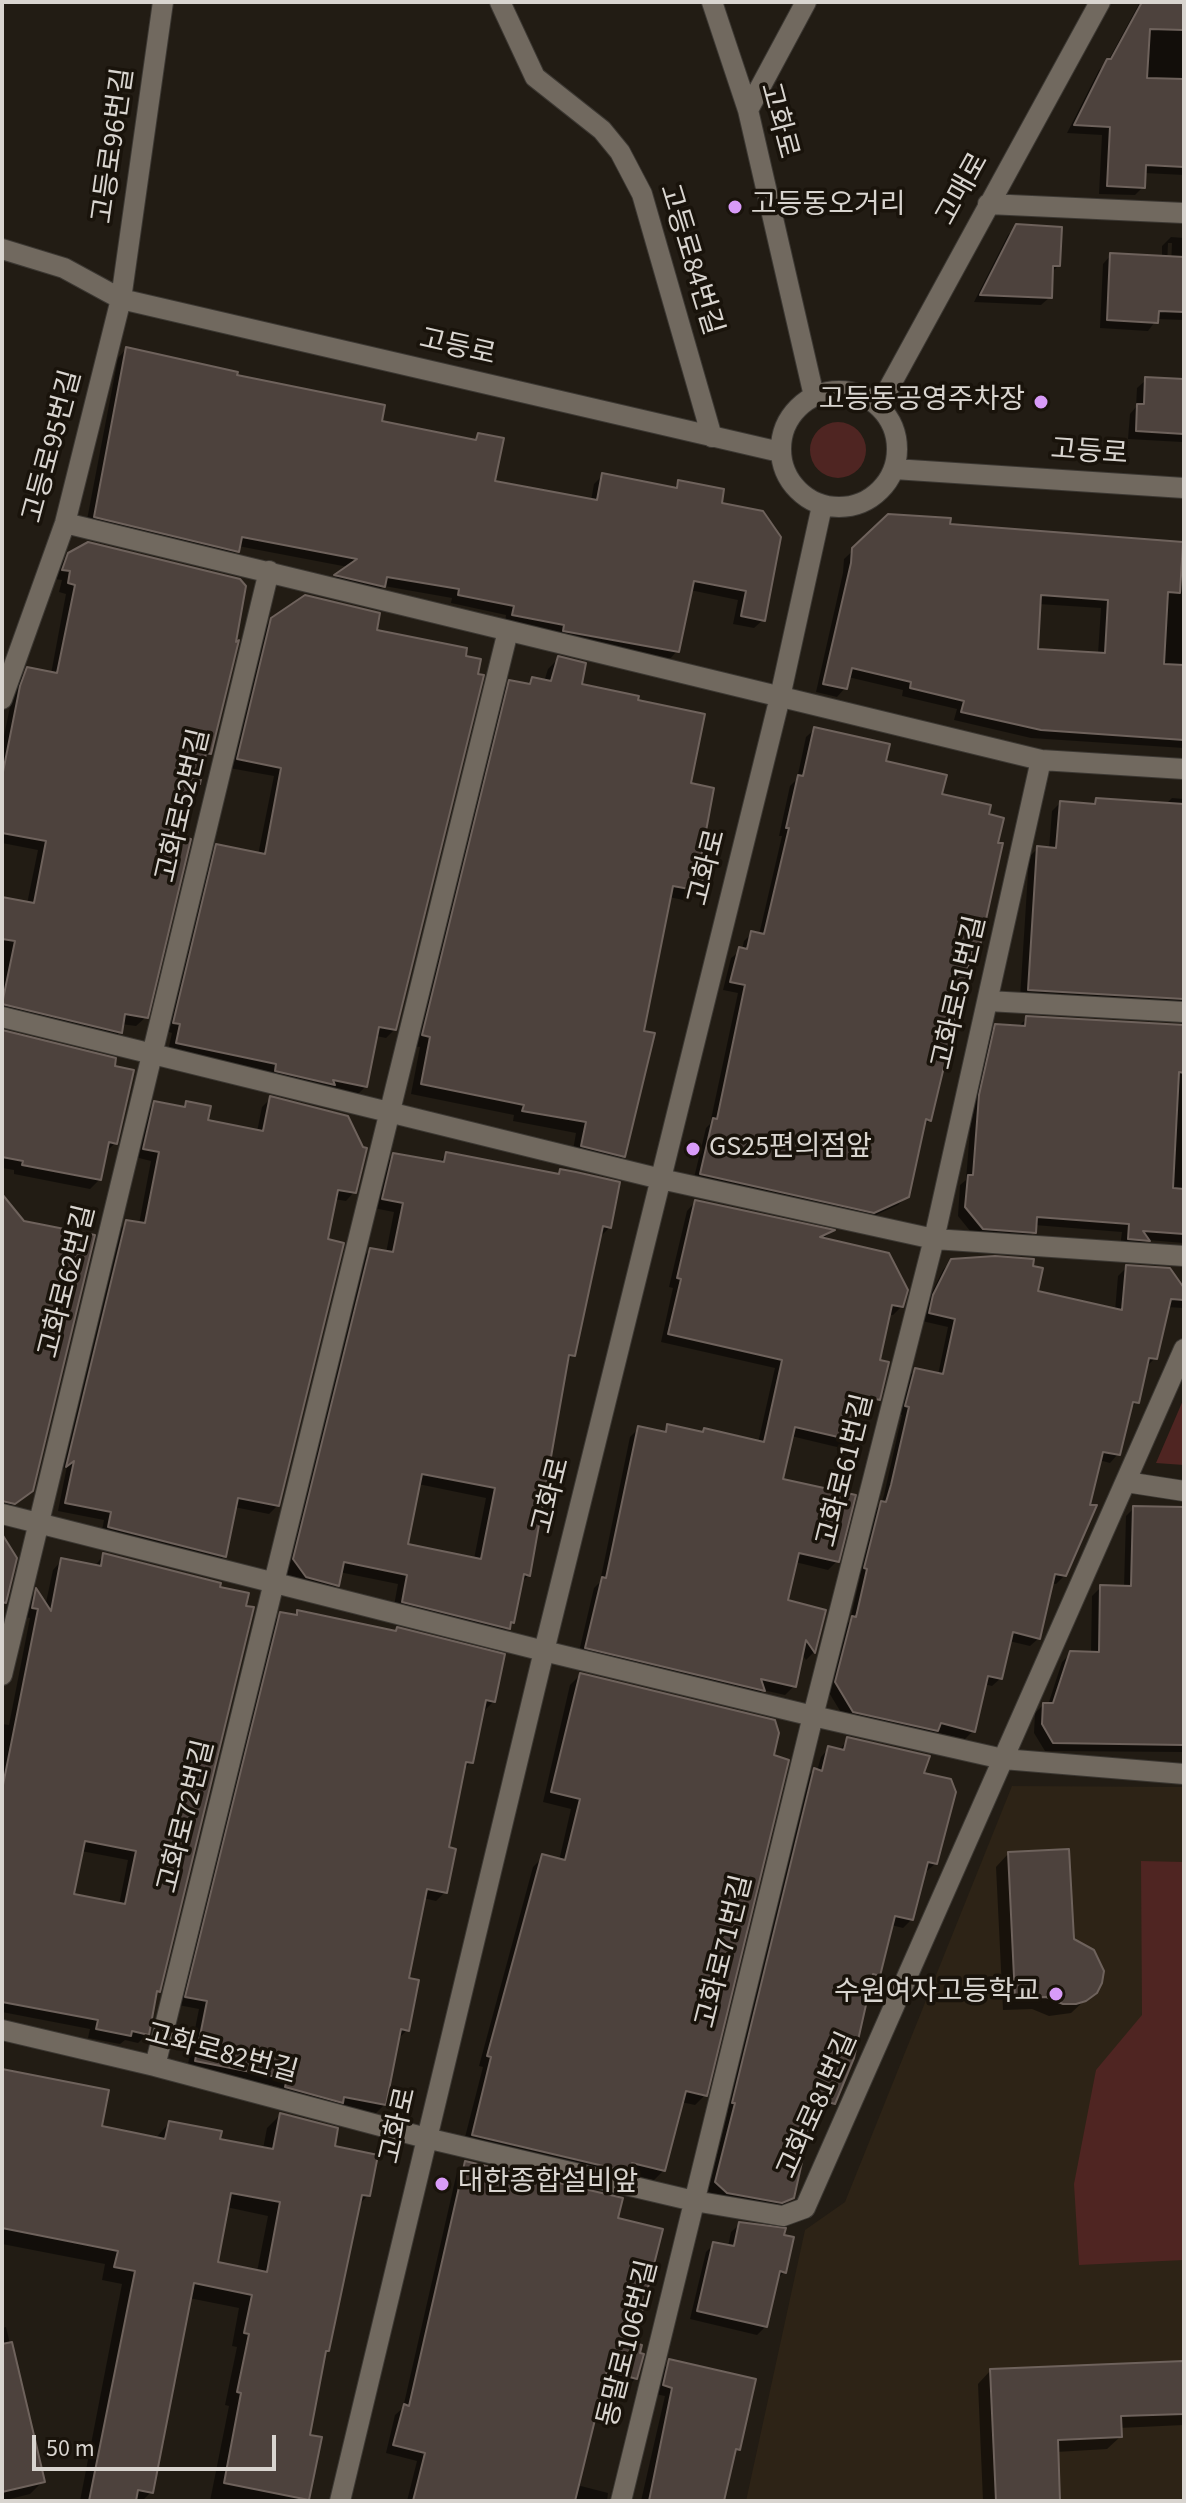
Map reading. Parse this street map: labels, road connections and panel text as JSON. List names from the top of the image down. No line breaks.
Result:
{"streets":{"street":["고화로","고등로96번길","고매로","고등로84번길","고등로","고등로95번길","고화로52번길","고화로51번길","고화로62번길","고화로61번길","고화로72번길","고화로71번길","고화로82번길","고화로81번길","동말로106번길"]},"crossings":[["고화로","고매로"],["고화로","고등로"],["고화로","고화로82번길"],["고화로","고화로81번길"],["고등로96번길","고등로"],["고등로96번길","고등로95번길"],["고매로","고등로"],["고등로84번길","고등로"],["고등로","고등로95번길"],["고화로52번길","고화로62번길"],["고화로51번길","고화로61번길"],["고화로61번길","고화로71번길"],["고화로72번길","고화로82번길"],["고화로71번길","고화로81번길"],["고화로71번길","동말로106번길"],["고화로82번길","고화로81번길"],["고화로81번길","동말로106번길"]],"places":["고등동오거리","고등동공영주차장","GS25편의점앞","수원여자고등학교","대한종합설비앞"],"scale_bar":"50 m"}
